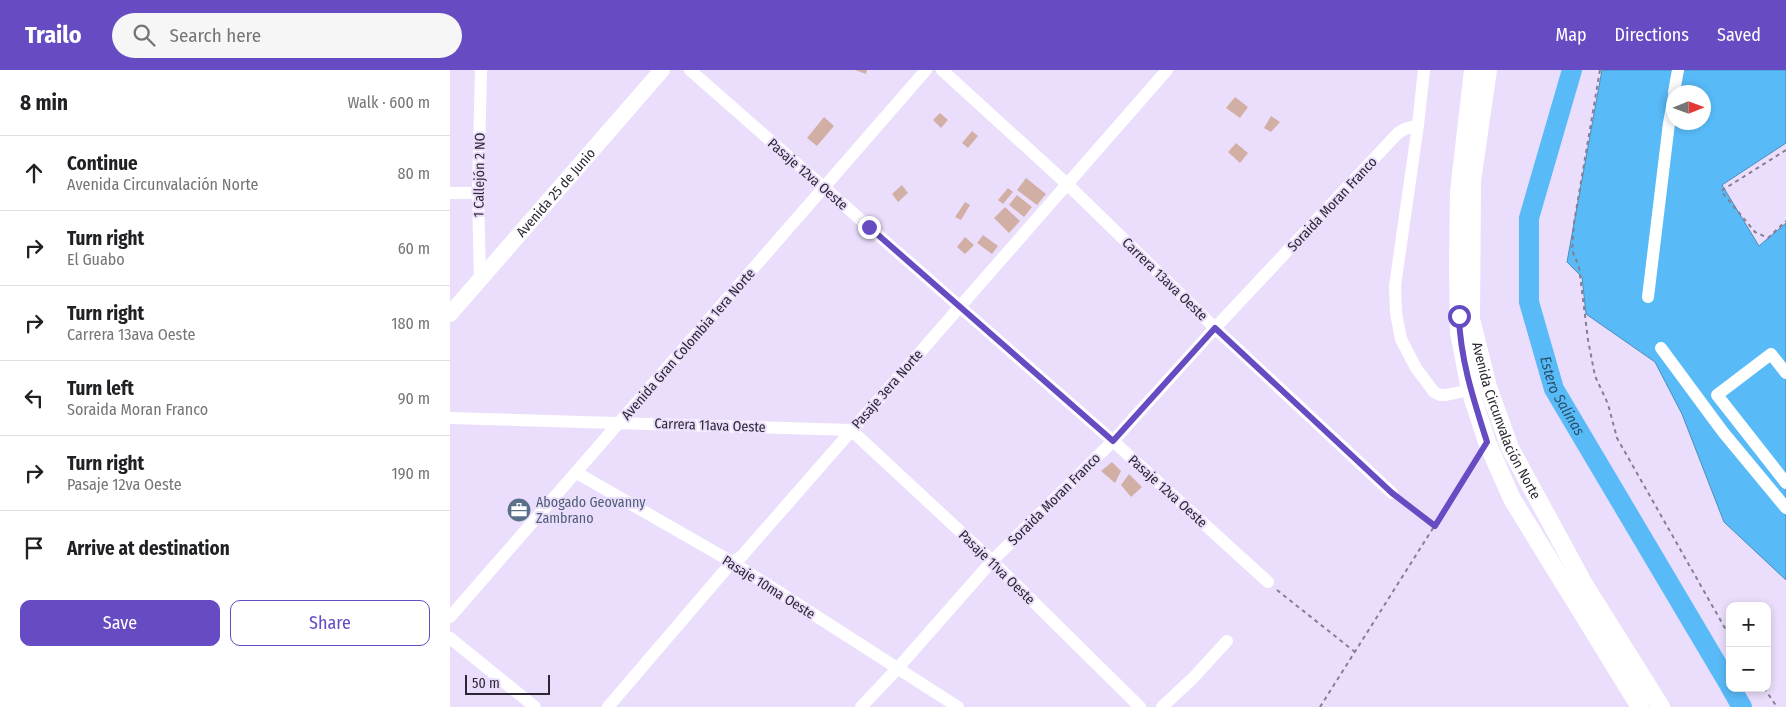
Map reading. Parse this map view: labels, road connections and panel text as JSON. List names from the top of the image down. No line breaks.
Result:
{"streets":{"main road":["Avenida Circunvalación Norte"],"street":["Pasaje 12va Oeste","1 Callejón 2 NO","Avenida 25 de Junio","Soraida Moran Franco","Carrera 13ava Oeste","Avenida Gran Colombia 1era Norte","Pasaje 3era Norte","Carrera 11ava Oeste","Pasaje 11va Oeste","Pasaje 10ma Oeste"]},"crossings":[["Pasaje 12va Oeste","Soraida Moran Franco"],["Pasaje 12va Oeste","Avenida Gran Colombia 1era Norte"],["Pasaje 12va Oeste","Pasaje 3era Norte"],["1 Callejón 2 NO","Avenida 25 de Junio"],["Soraida Moran Franco","Carrera 13ava Oeste"],["Soraida Moran Franco","Pasaje 11va Oeste"],["Soraida Moran Franco","Pasaje 10ma Oeste"],["Carrera 13ava Oeste","Pasaje 3era Norte"],["Avenida Gran Colombia 1era Norte","Carrera 11ava Oeste"],["Avenida Gran Colombia 1era Norte","Pasaje 10ma Oeste"],["Pasaje 3era Norte","Carrera 11ava Oeste"],["Pasaje 3era Norte","Pasaje 11va Oeste"],["Pasaje 3era Norte","Pasaje 10ma Oeste"],["Carrera 11ava Oeste","Pasaje 11va Oeste"]],"water":["Estero Salinas"],"places":{"office":["Abogado Geovanny Zambrano"]},"scale_bar":"50 m","north":"right","page":{"header":"Trailo","search":"Search here","nav":["Map","Directions","Saved"],"heading":["8 min","Walk · 600 m"],"list":[["Continue","Avenida Circunvalación Norte","80 m"],["Turn right","El Guabo","60 m"],["Turn right","Carrera 13ava Oeste","180 m"],["Turn left","Soraida Moran Franco","90 m"],["Turn right","Pasaje 12va Oeste","190 m"],"Arrive at destination"],"buttons":["Save","Share"],"map_buttons":["+","−"],"scale":"50 m"}}
